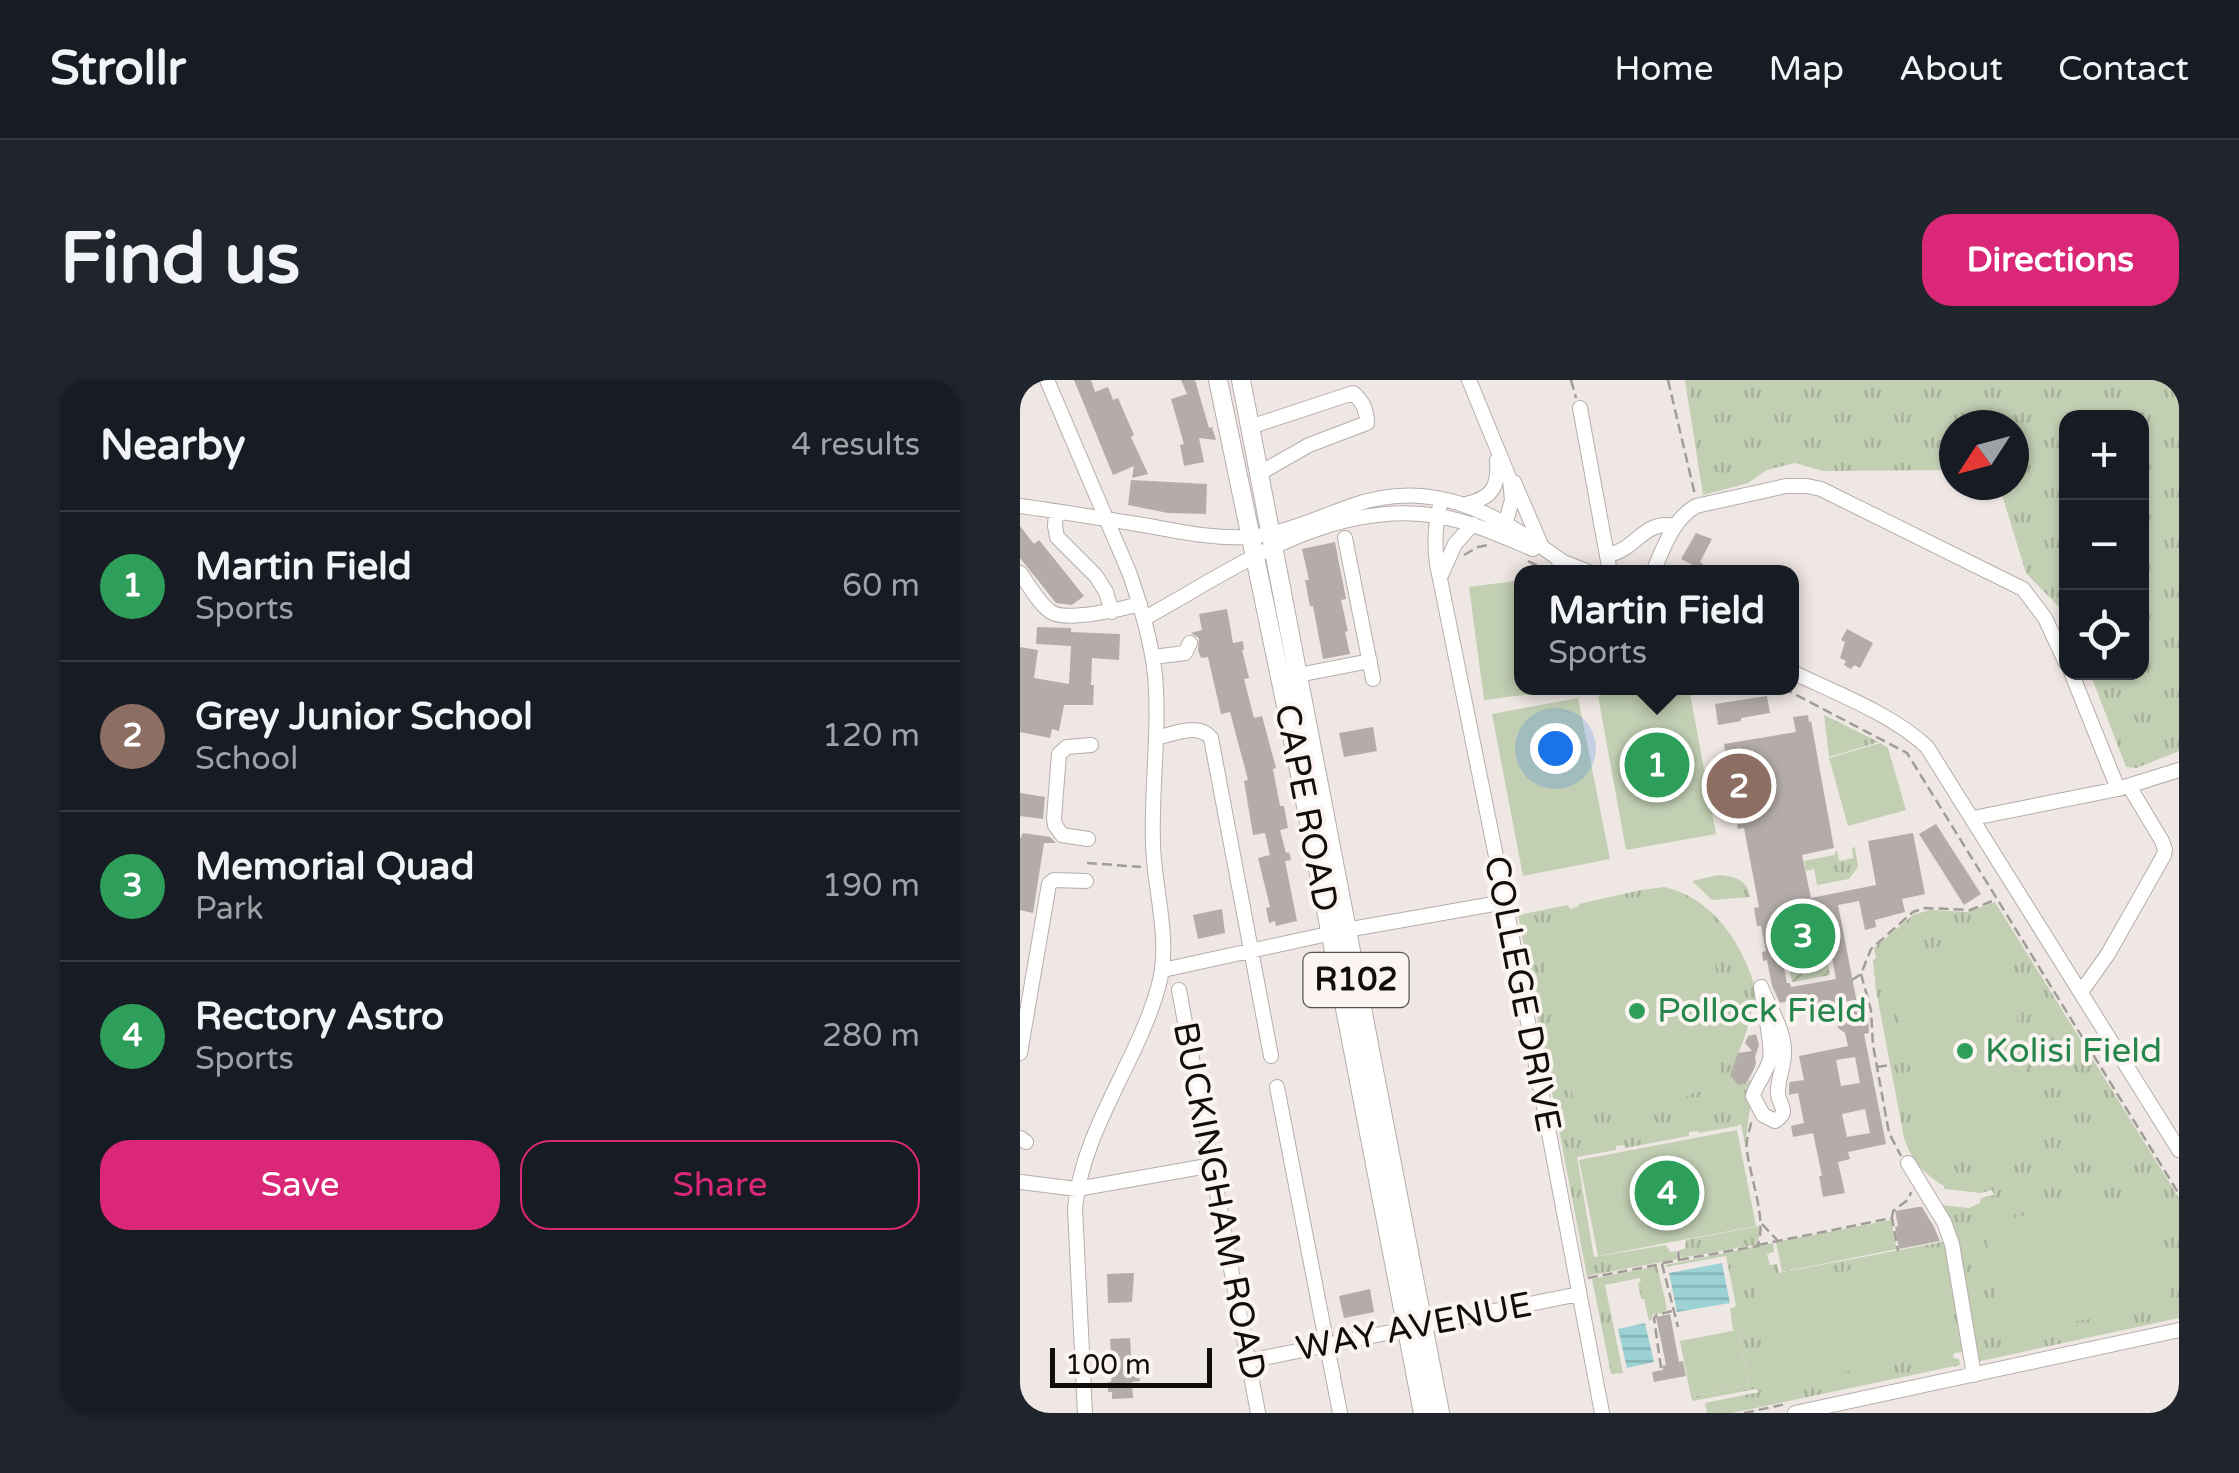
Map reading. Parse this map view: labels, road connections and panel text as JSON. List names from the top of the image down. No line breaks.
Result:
{"streets":{"main road":["CAPE ROAD","R102"],"street":["COLLEGE DRIVE","BUCKINGHAM ROAD","WAY AVENUE"]},"crossings":[["CAPE ROAD","WAY AVENUE"],["COLLEGE DRIVE","WAY AVENUE"],["BUCKINGHAM ROAD","WAY AVENUE"]],"places":["Pollock Field","Kolisi Field"],"scale_bar":"100 m","north":"bottom left","page":{"header":"Strollr","nav":["Home","Map","About","Contact"],"buttons":["Directions",["Save","Share"]],"title":"Find us","heading":["Nearby","4 results"],"map_buttons":["+","−"],"list":[{"mark":"1","name":"Martin Field","note":"Sports","value":"60 m"},{"mark":"2","name":"Grey Junior School","note":"School","value":"120 m"},{"mark":"3","name":"Memorial Quad","note":"Park","value":"190 m"},{"mark":"4","name":"Rectory Astro","note":"Sports","value":"280 m"}],"popup":["Martin Field","Sports"],"pins":["1","2","3","4"],"scale":"100 m"}}
